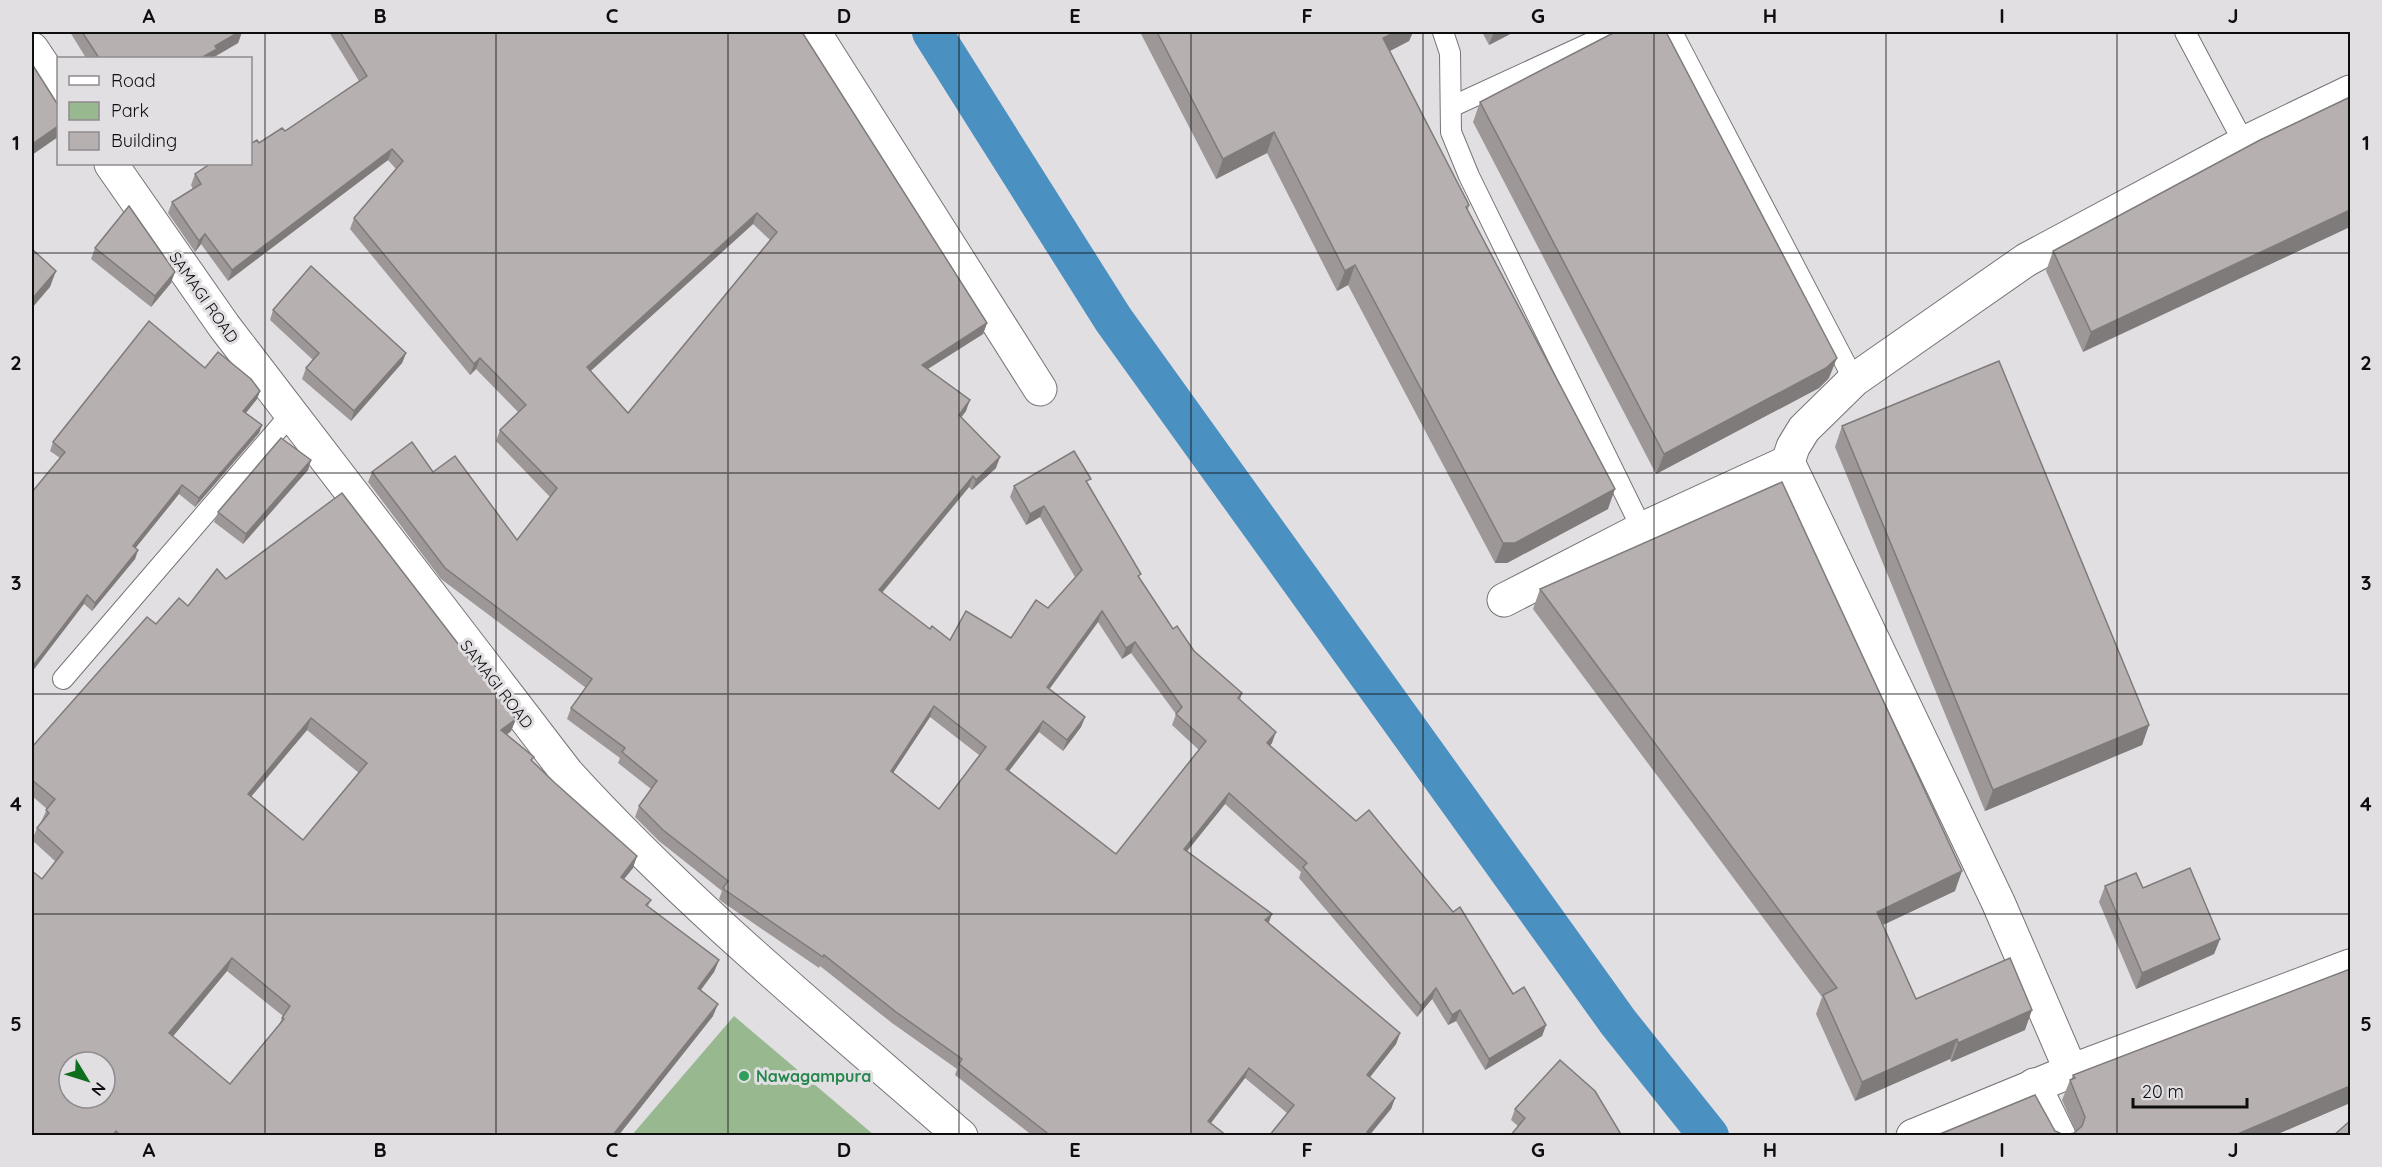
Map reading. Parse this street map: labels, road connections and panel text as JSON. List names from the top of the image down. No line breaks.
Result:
{"streets":{"street":["SAMAGI ROAD"]},"places":["Nawagampura"],"legend":["Road","Park","Building"],"scale_bar":"20 m","north":"bottom right","grid":{"columns":["A","B","C","D","E","F","G","H","I","J"],"rows":["1","2","3","4","5"]}}
